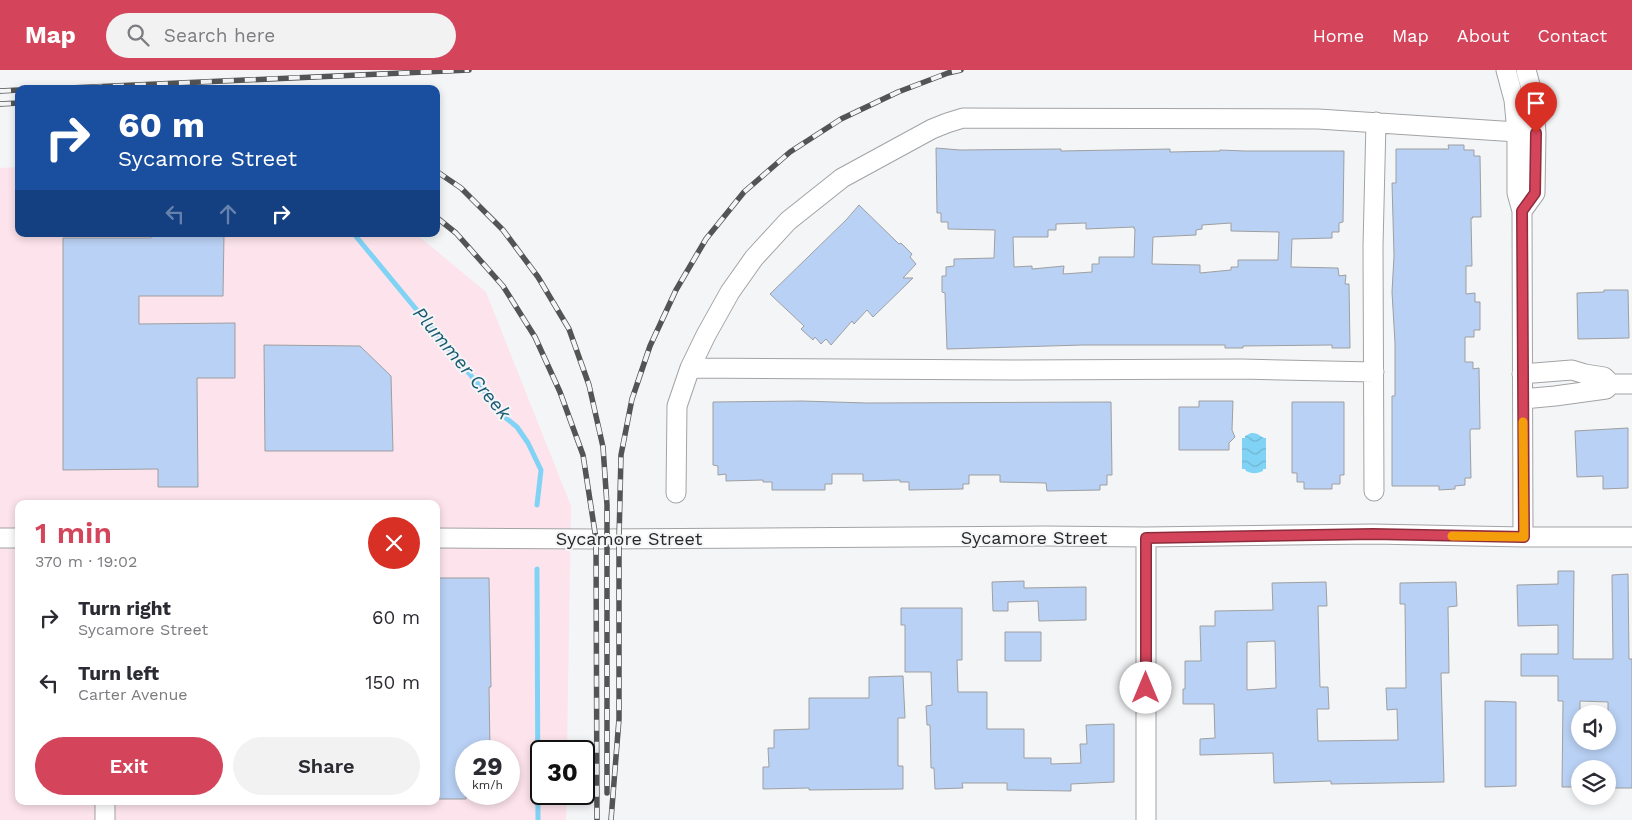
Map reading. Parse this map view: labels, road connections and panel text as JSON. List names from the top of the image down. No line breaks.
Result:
{"streets":{"street":["Sycamore Street"]},"water":["Plummer Creek"],"page":{"header":"Map","search":"Search here","nav":["Home","Map","About","Contact"],"turn":["60 m","Sycamore Street"],"heading":["1 min","370 m · 19:02"],"list":[{"name":"Turn right","note":"Sycamore Street","value":"60 m"},{"name":"Turn left","note":"Carter Avenue","value":"150 m"}],"buttons":["Exit","Share"],"speed":"29 km/h","limit":"30"}}
